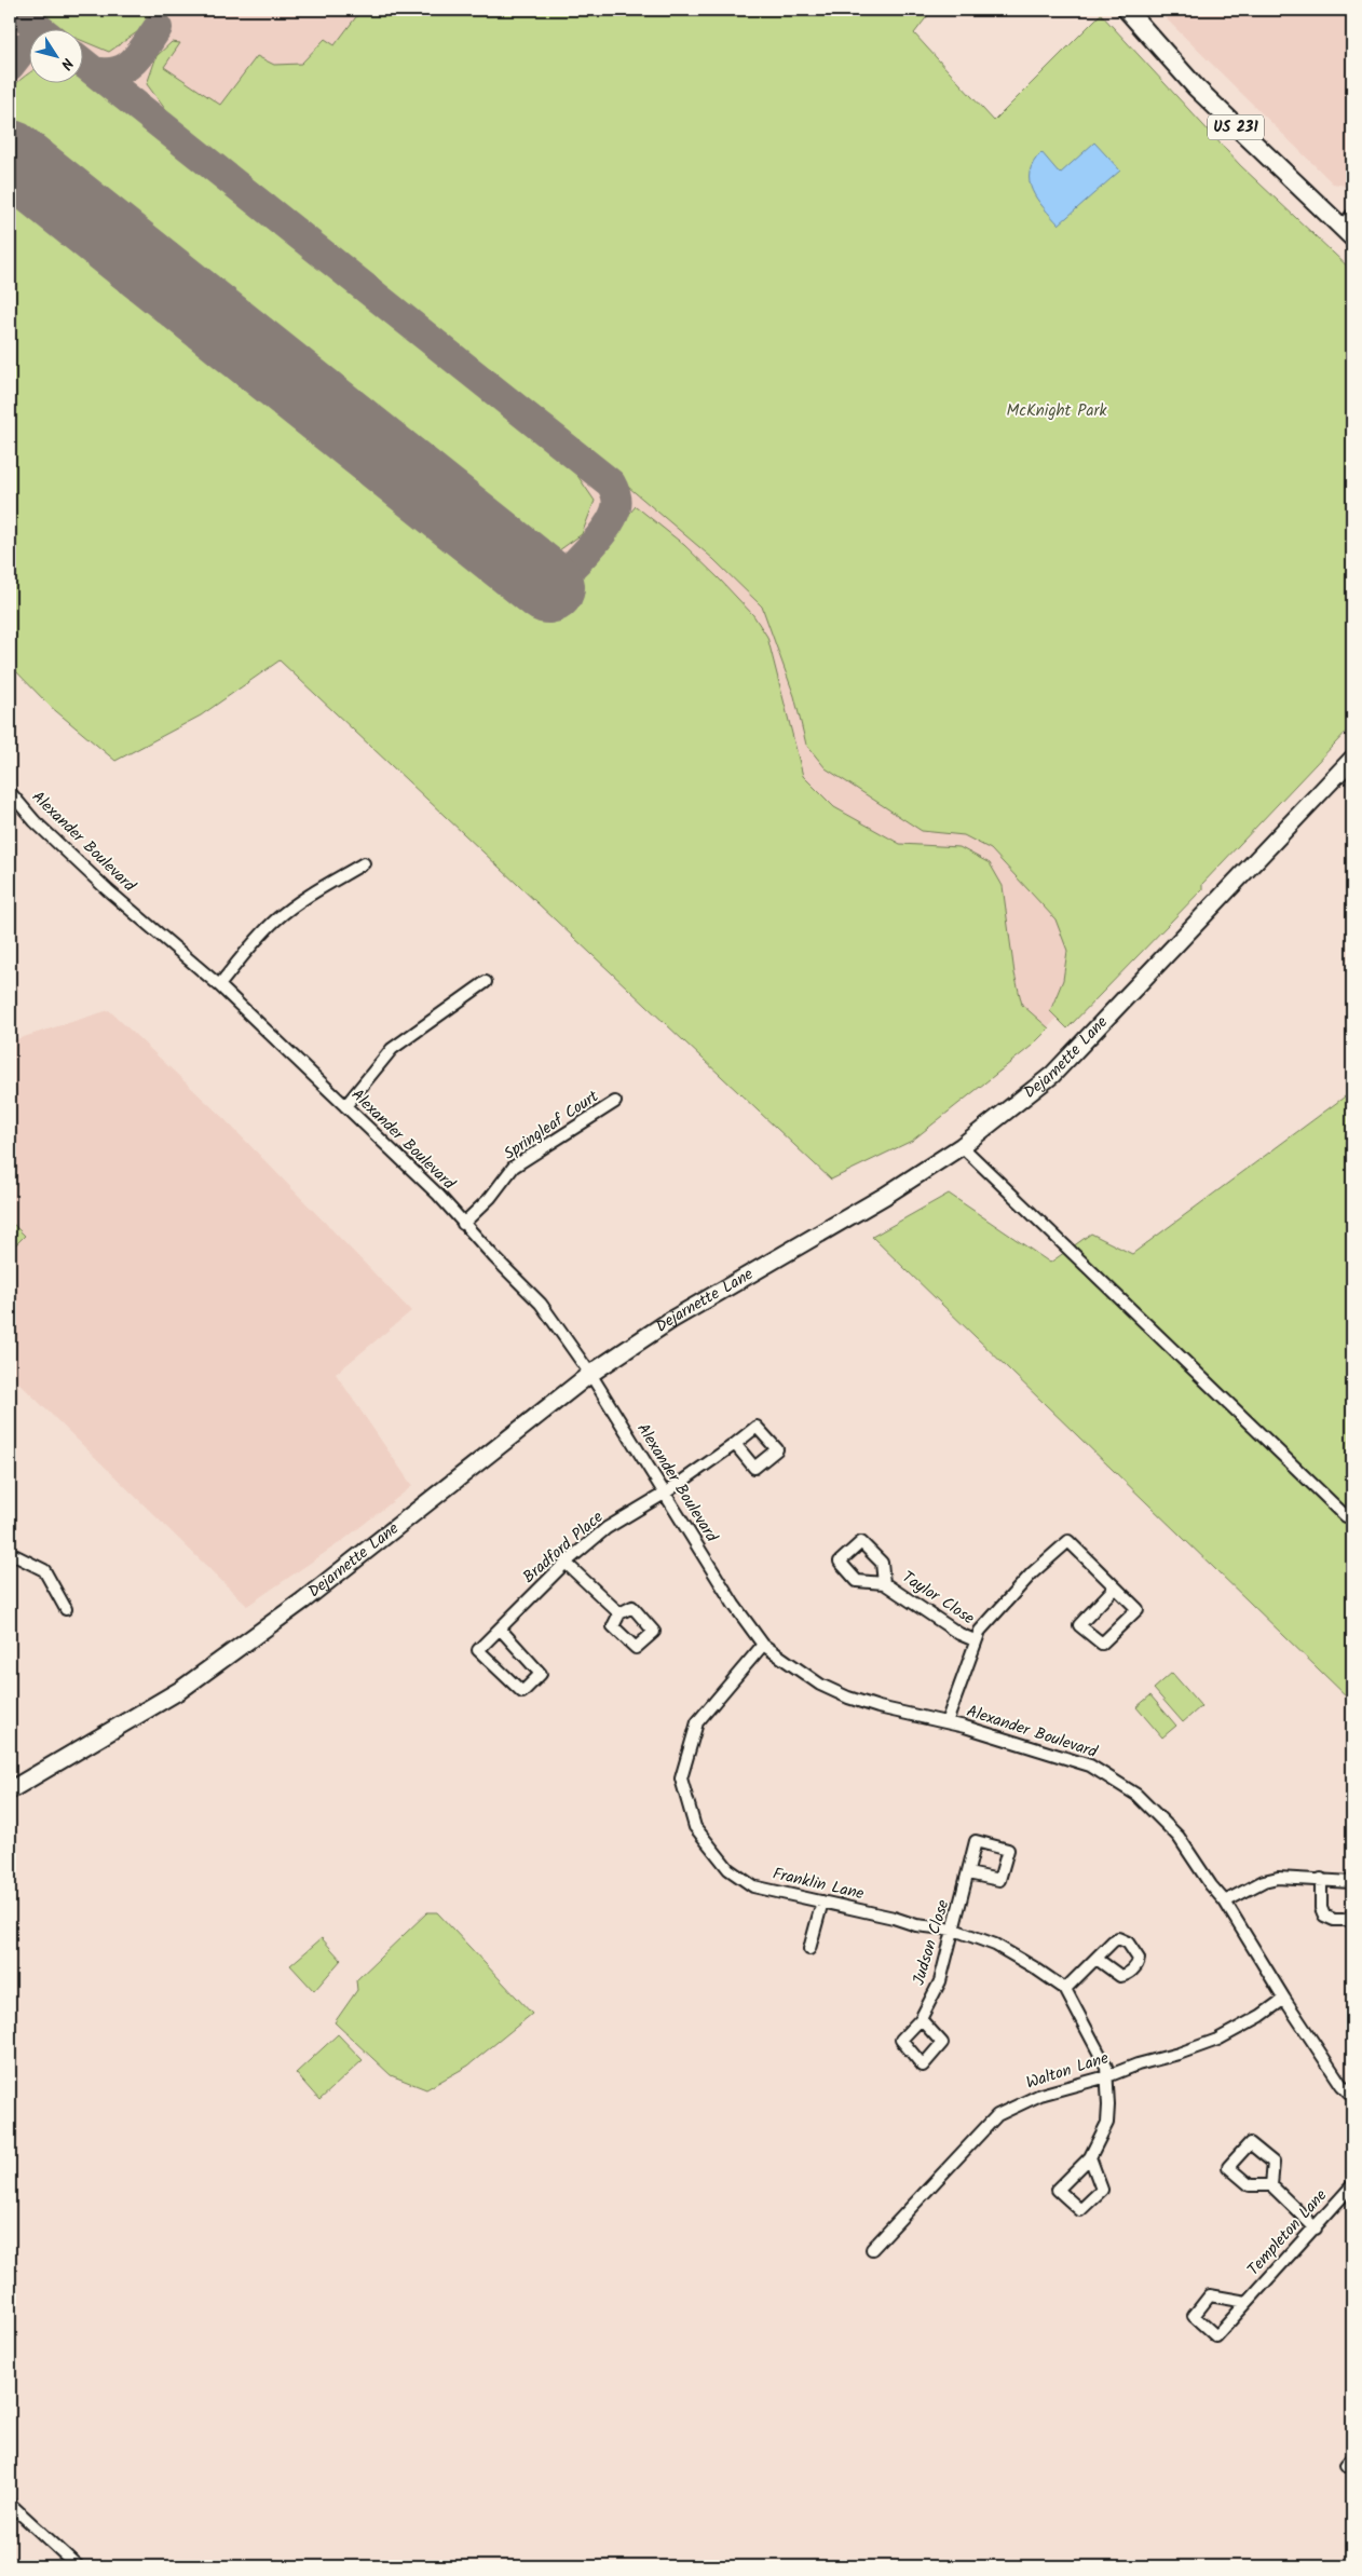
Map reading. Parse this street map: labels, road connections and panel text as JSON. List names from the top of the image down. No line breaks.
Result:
{"streets":{"main road":["US 231","Dejarnette Lane"],"street":["Alexander Boulevard","Springleaf Court","Bradford Place","Taylor Close","Franklin Lane","Judson Close","Walton Lane","Templeton Lane"]},"crossings":[["Alexander Boulevard","Dejarnette Lane"],["Alexander Boulevard","Springleaf Court"],["Alexander Boulevard","Bradford Place"],["Alexander Boulevard","Franklin Lane"],["Alexander Boulevard","Walton Lane"],["Franklin Lane","Judson Close"],["Franklin Lane","Walton Lane"]],"parks":["McKnight Park"],"north":"bottom right"}
